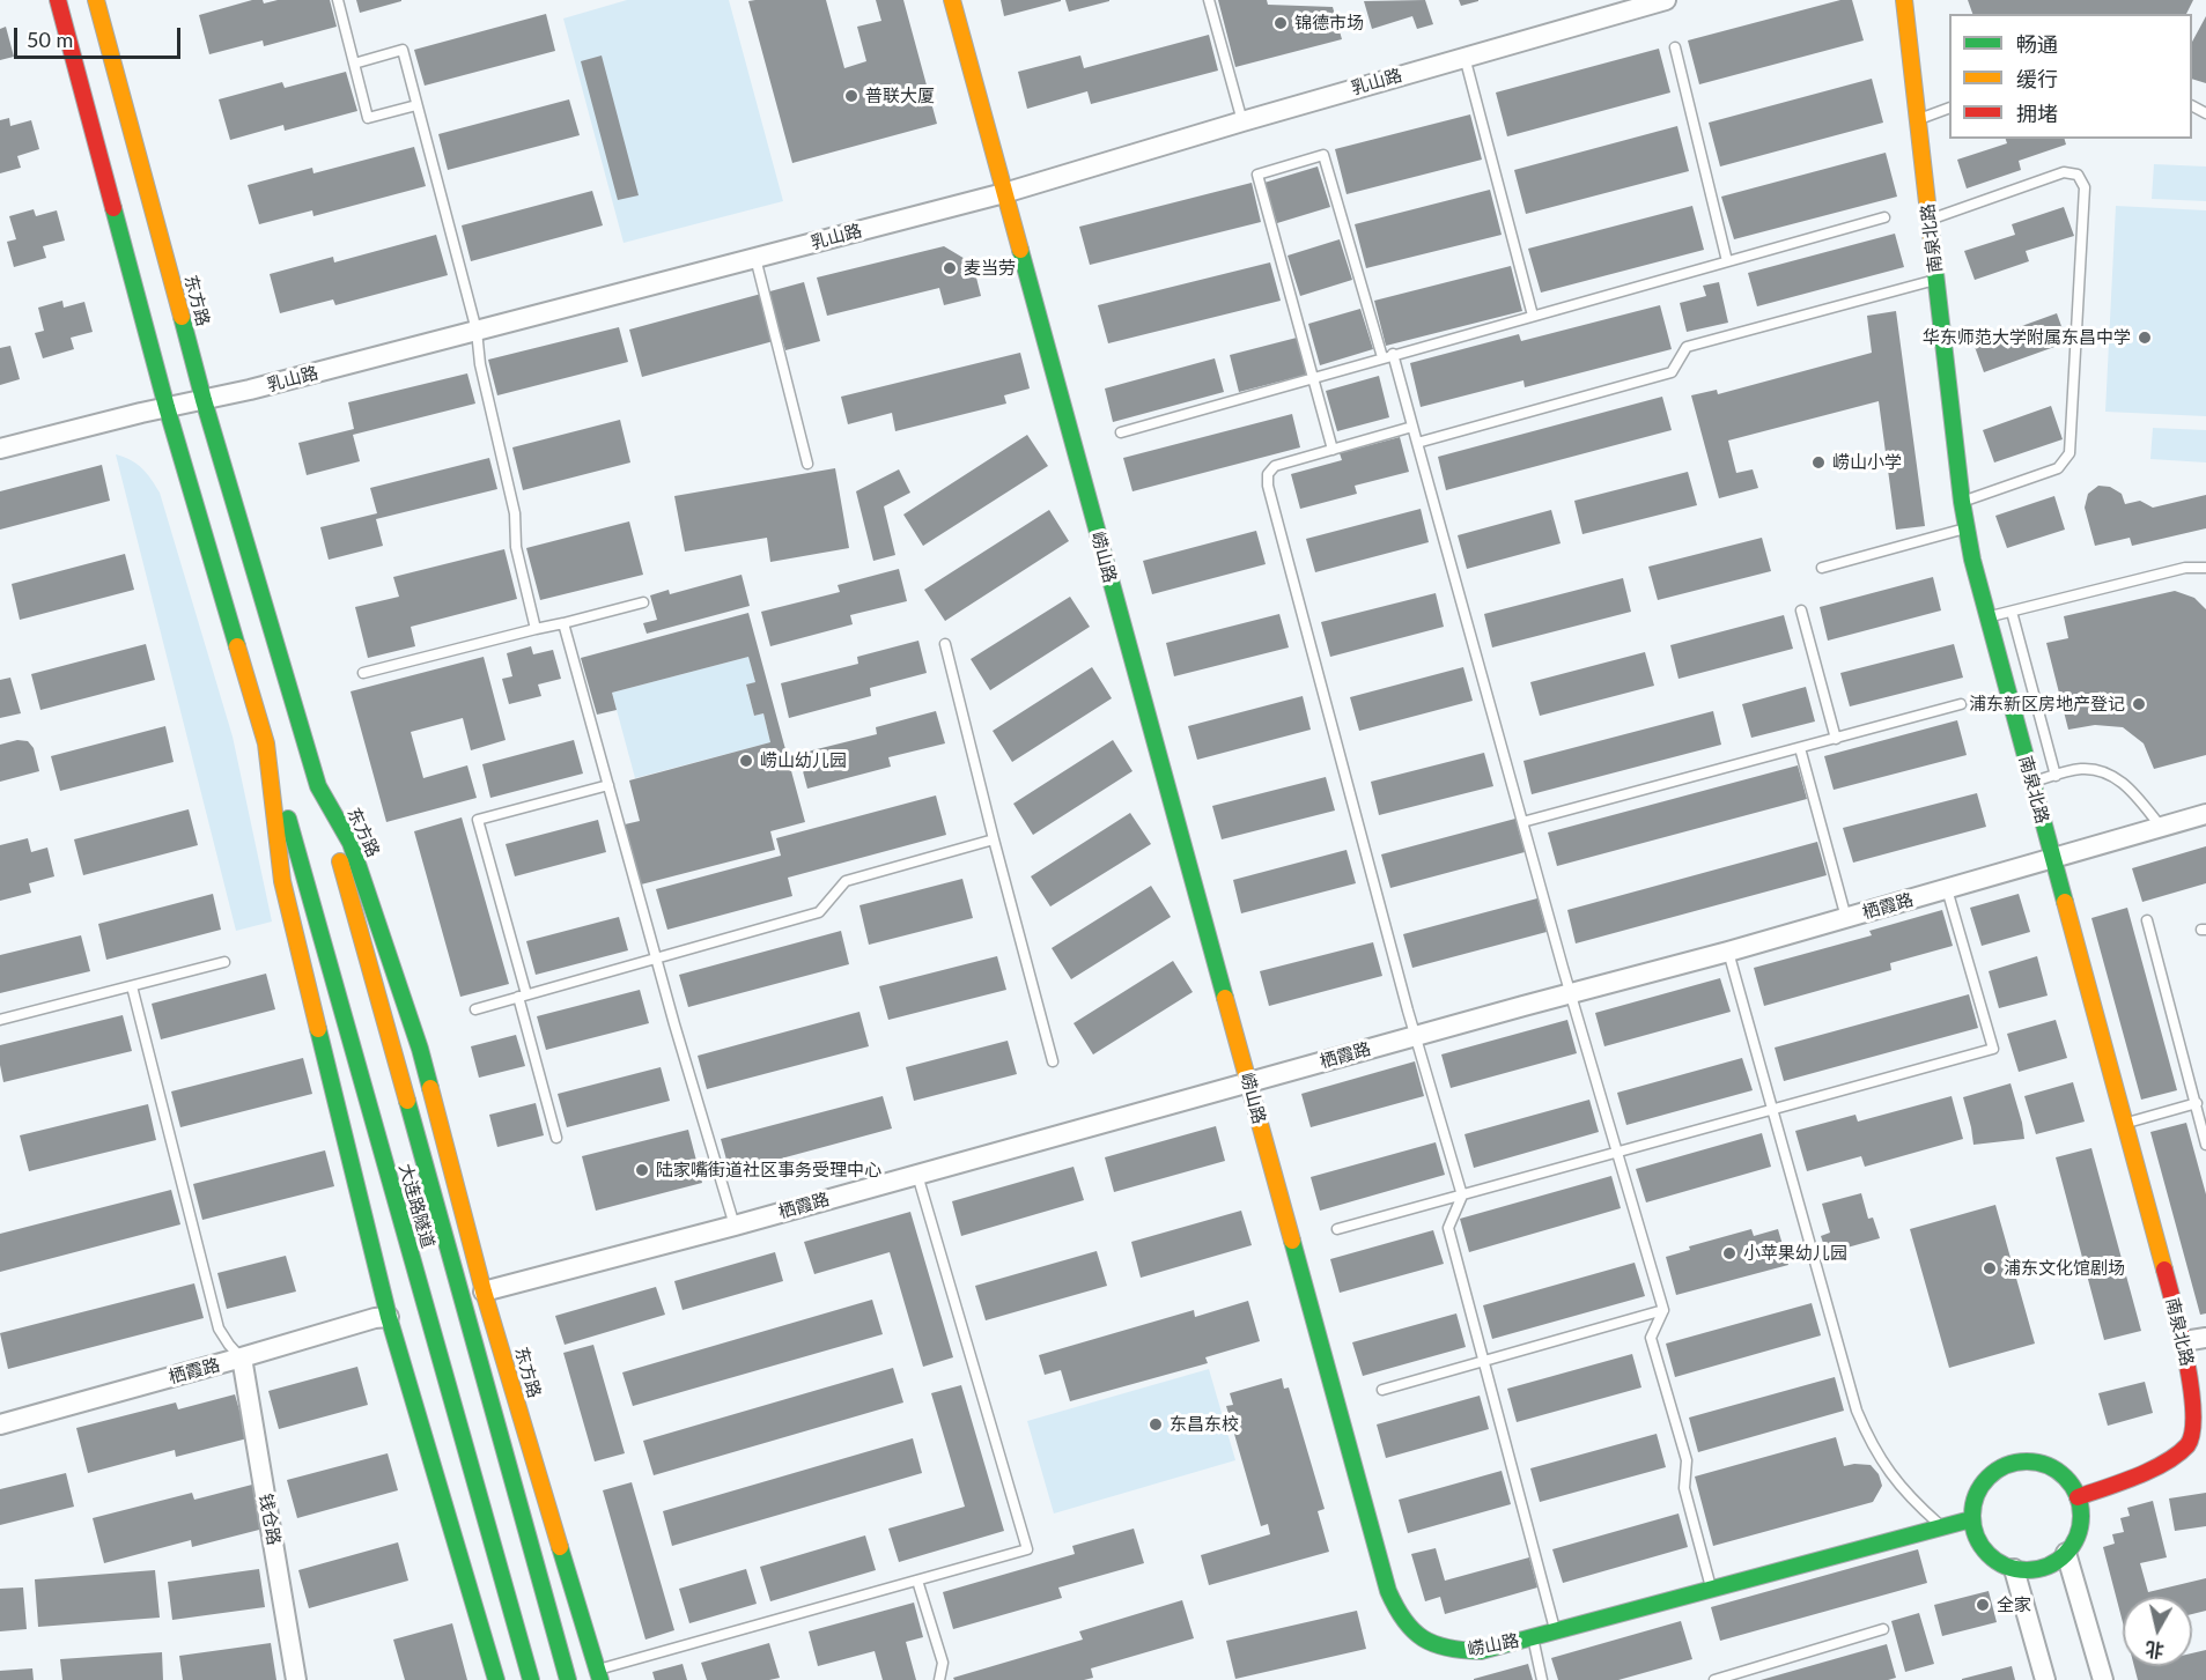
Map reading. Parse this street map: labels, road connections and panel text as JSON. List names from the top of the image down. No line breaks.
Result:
{"streets":{"main road":["南泉北路","东方路","崂山路","大连路隧道"],"street":["乳山路","栖霞路","钱仓路"]},"crossings":[["乳山路","东方路"],["乳山路","崂山路"],["南泉北路","崂山路"],["南泉北路","栖霞路"],["东方路","栖霞路"],["东方路","大连路隧道"],["崂山路","栖霞路"],["栖霞路","钱仓路"]],"places":["锦德市场","普联大厦","麦当劳","华东师范大学附属东昌中学","崂山小学","浦东新区房地产登记","崂山幼儿园","陆家嘴街道社区事务受理中心","小苹果幼儿园","浦东文化馆剧场","东昌东校","全家"],"legend":["畅通","缓行","拥堵"],"scale_bar":"50 m","north":"bottom"}
